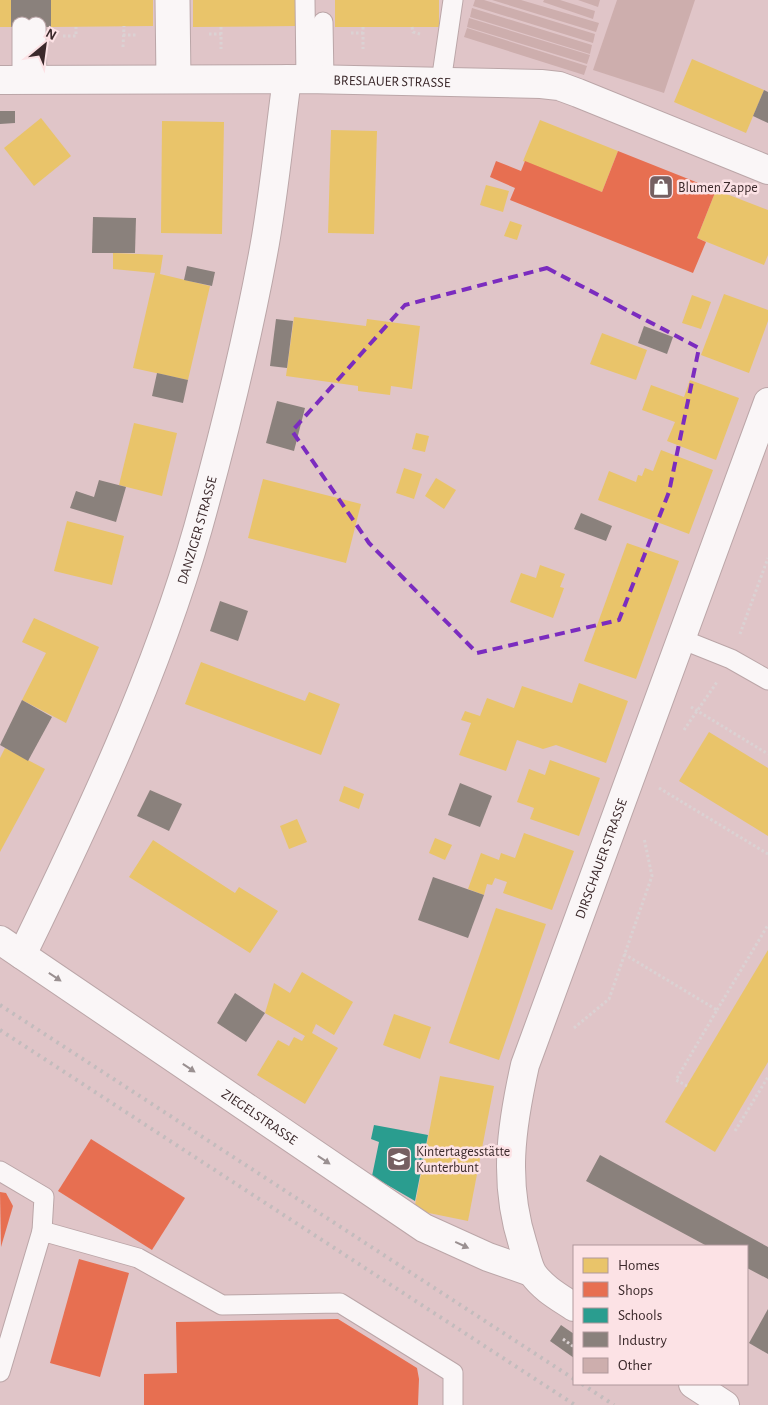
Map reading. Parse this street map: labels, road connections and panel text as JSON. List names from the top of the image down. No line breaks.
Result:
{"streets":{"street":["BRESLAUER STRASSE","DANZIGER STRASSE","DIRSCHAUER STRASSE","ZIEGELSTRASSE"]},"crossings":[["BRESLAUER STRASSE","DANZIGER STRASSE"],["DANZIGER STRASSE","ZIEGELSTRASSE"],["DIRSCHAUER STRASSE","ZIEGELSTRASSE"]],"one_way":["ZIEGELSTRASSE"],"places":{"shop":["Blumen Zappe"],"school or university":["Kintertagesstätte Kunterbunt"]},"legend":["Homes","Shops","Schools","Industry","Other"],"north":"top right"}
